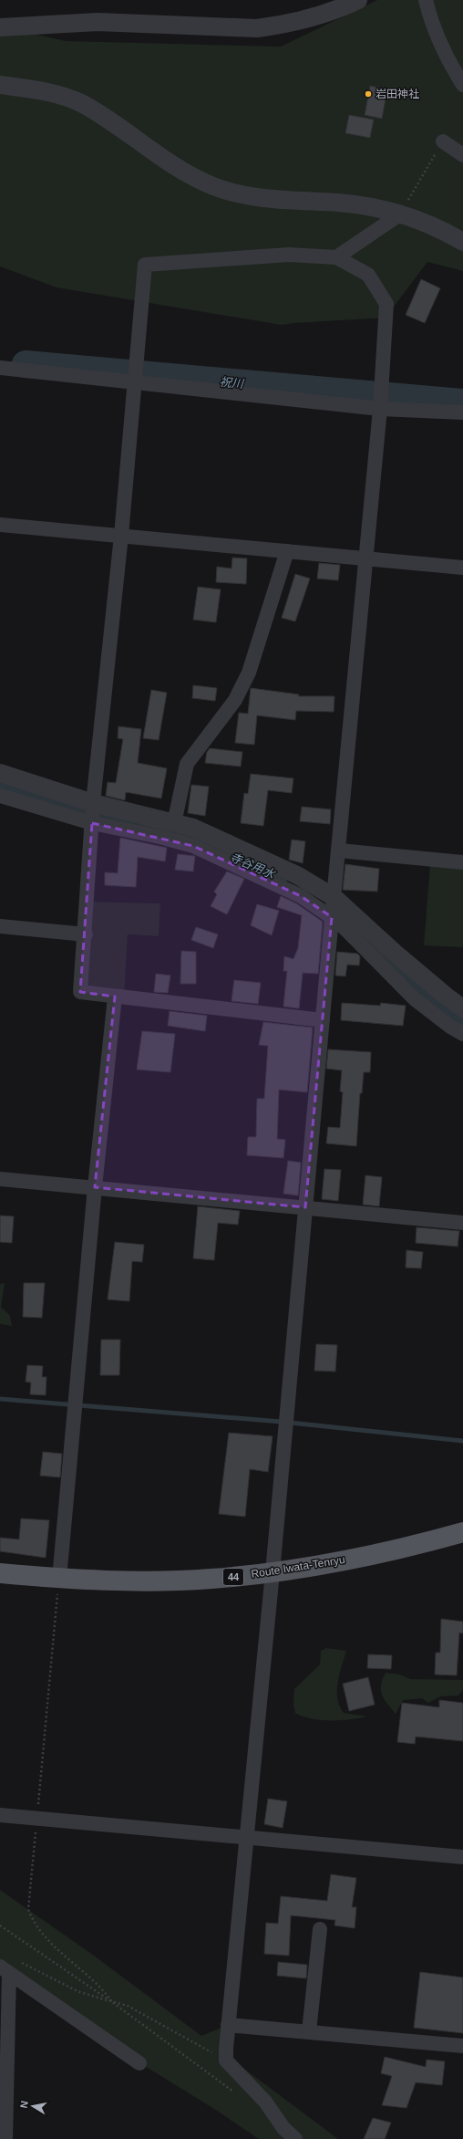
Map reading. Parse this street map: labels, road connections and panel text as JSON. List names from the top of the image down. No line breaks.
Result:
{"streets":{"main road":["Route Iwata-Tenryu","44"]},"water":["祝川","寺谷用水"],"places":["岩田神社"],"north":"left"}
